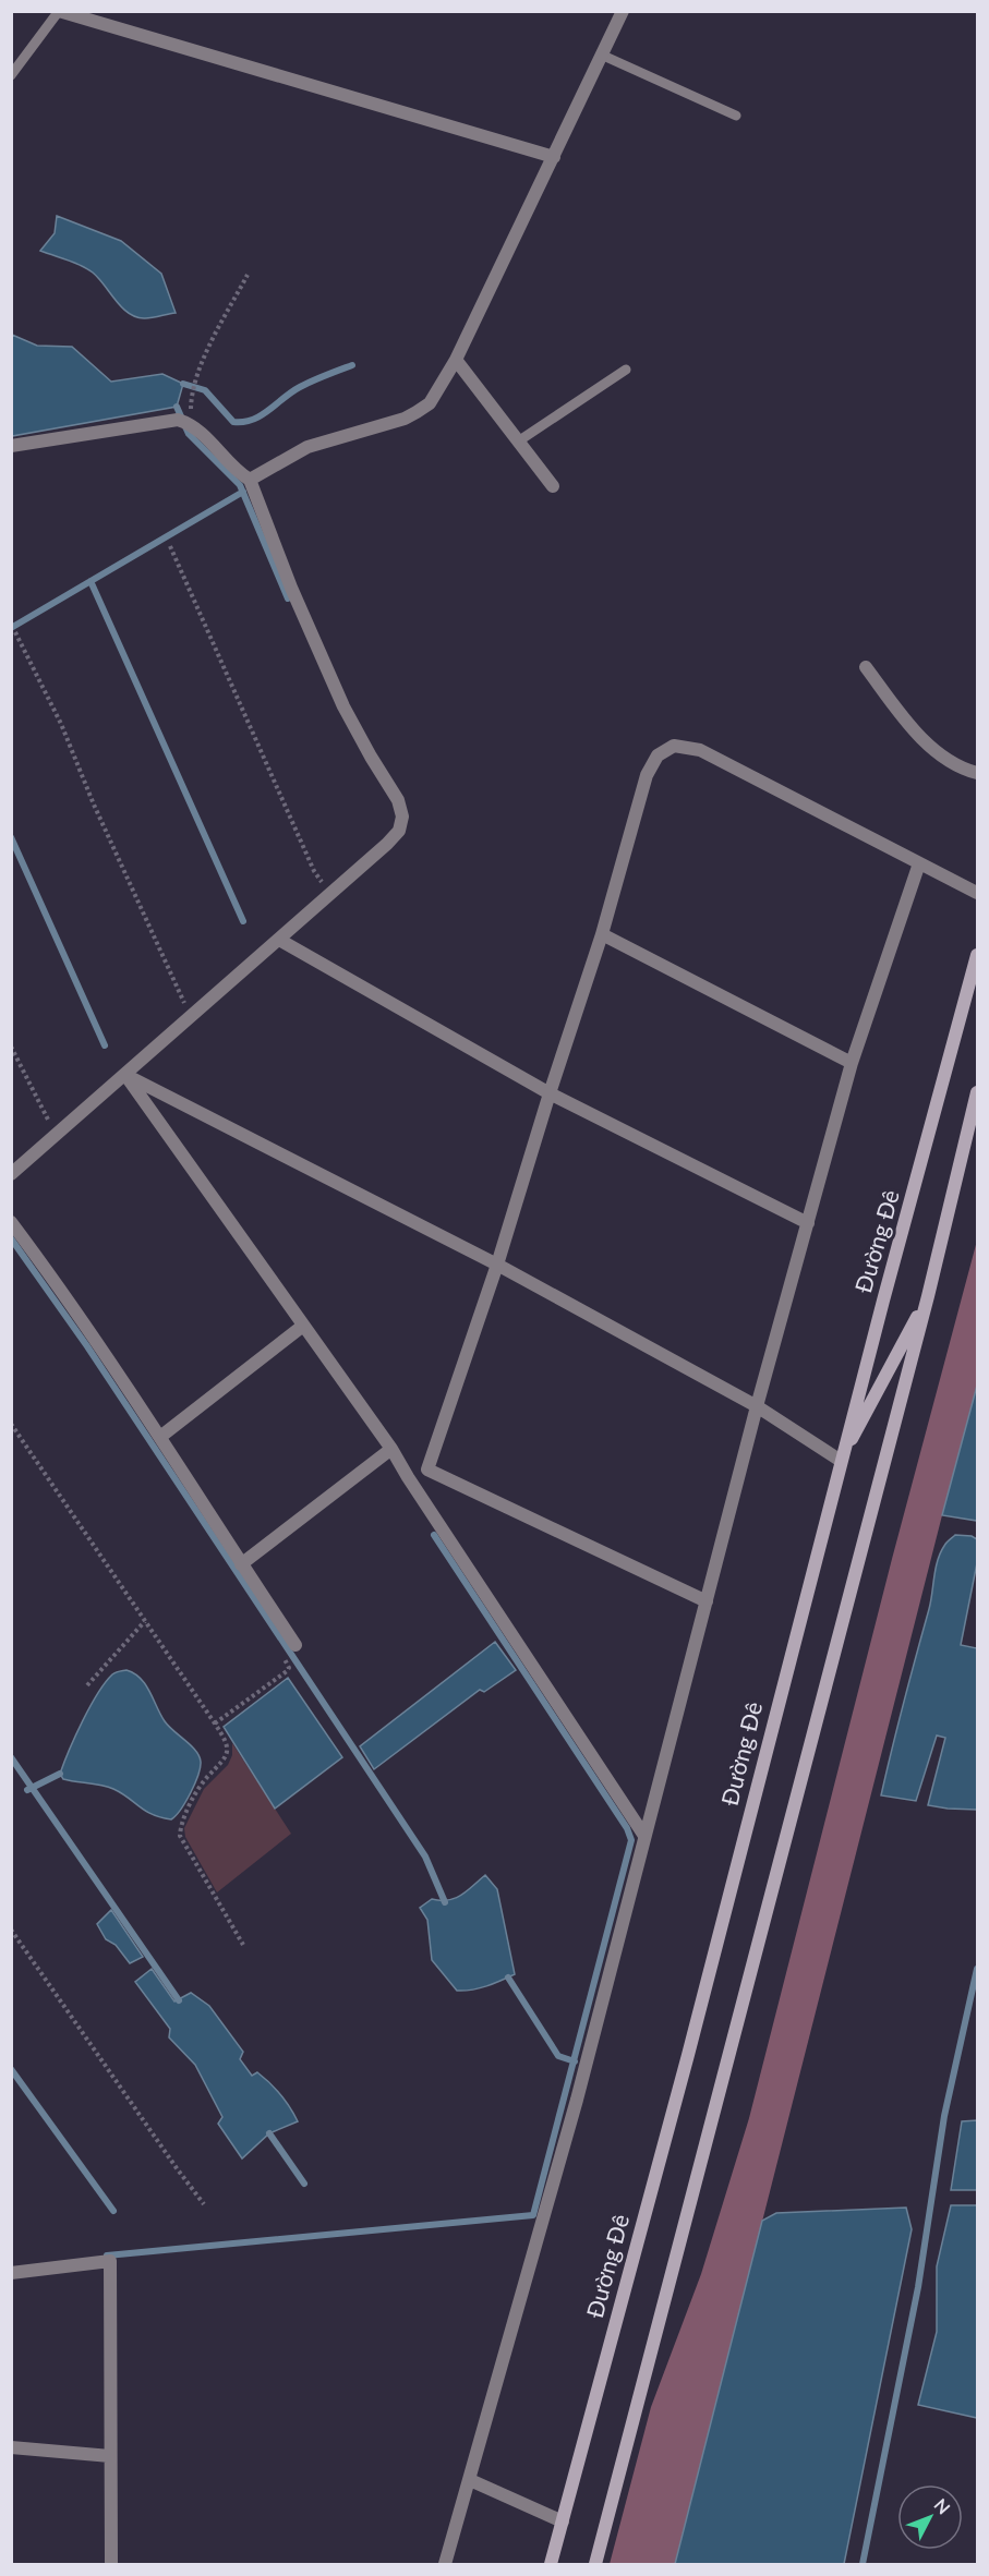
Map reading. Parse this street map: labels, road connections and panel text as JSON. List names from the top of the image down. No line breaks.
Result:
{"streets":{"street":["Đường Đê"]},"north":"top right"}
